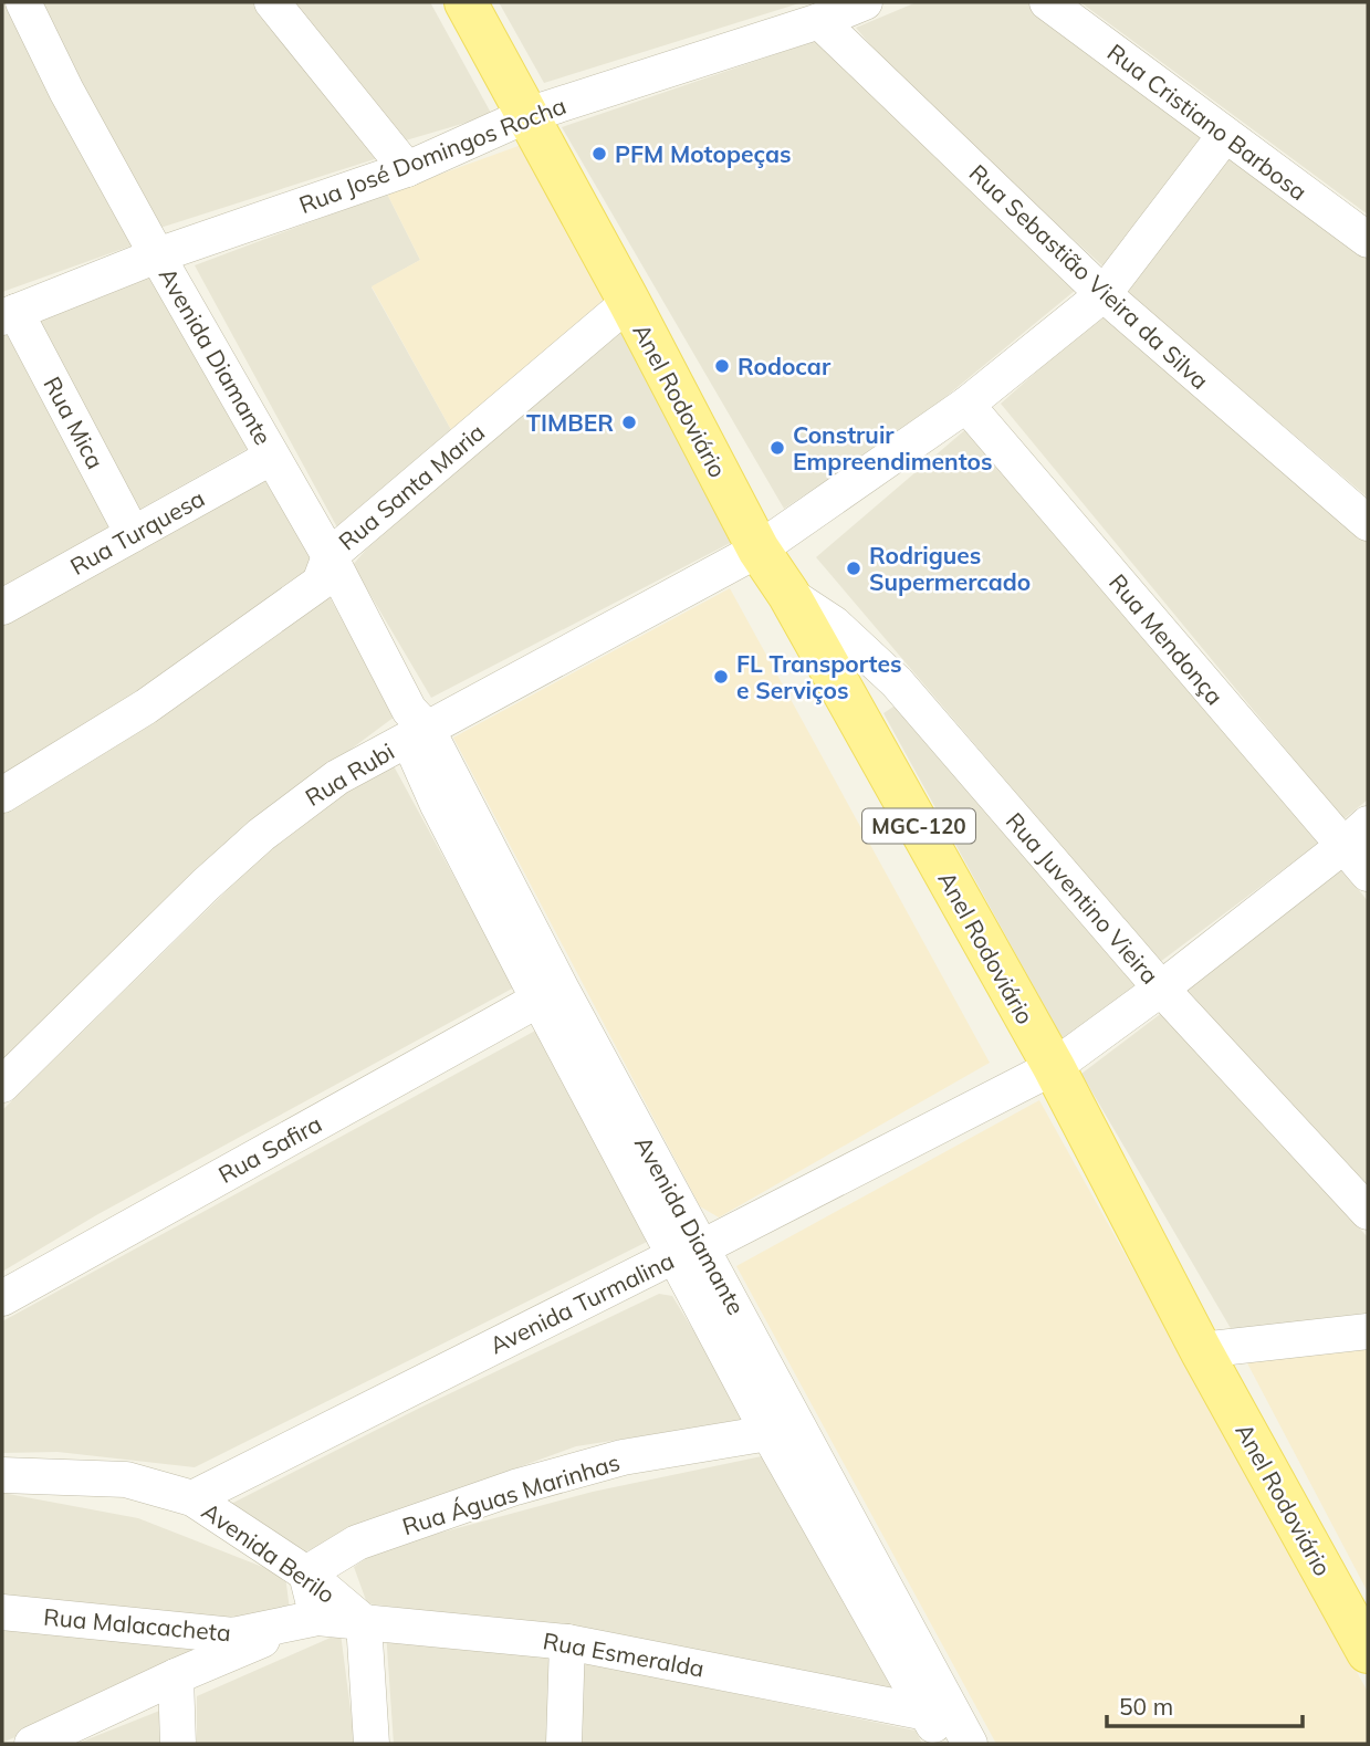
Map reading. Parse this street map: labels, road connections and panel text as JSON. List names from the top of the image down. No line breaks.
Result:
{"streets":{"main road":["Anel Rodoviário","MGC-120"],"street":["Rua Cristiano Barbosa","Rua José Domingos Rocha","Rua Sebastião Vieira da Silva","Avenida Diamante","Rua Mica","Rua Santa Maria","Rua Turquesa","Rua Mendonça","Rua Rubi","Rua Juventino Vieira","Rua Safira","Avenida Turmalina","Rua Águas Marinhas","Avenida Berilo","Rua Malacacheta","Rua Esmeralda"]},"crossings":[["Rua Cristiano Barbosa","Rua Rubi"],["Rua José Domingos Rocha","Rua Sebastião Vieira da Silva"],["Rua José Domingos Rocha","Avenida Diamante"],["Rua José Domingos Rocha","Anel Rodoviário"],["Rua José Domingos Rocha","Rua Mica"],["Rua Sebastião Vieira da Silva","Rua Rubi"],["Avenida Diamante","Rua Santa Maria"],["Avenida Diamante","Rua Turquesa"],["Avenida Diamante","Rua Rubi"],["Avenida Diamante","Rua Safira"],["Avenida Diamante","Avenida Turmalina"],["Avenida Diamante","Rua Águas Marinhas"],["Avenida Diamante","Rua Esmeralda"],["Anel Rodoviário","Rua Santa Maria"],["Anel Rodoviário","Rua Rubi"],["Anel Rodoviário","Rua Juventino Vieira"],["Anel Rodoviário","Avenida Turmalina"],["Rua Mica","Rua Turquesa"],["Rua Mendonça","Rua Rubi"],["Rua Mendonça","Avenida Turmalina"],["Rua Juventino Vieira","Avenida Turmalina"],["Avenida Turmalina","Avenida Berilo"],["Rua Águas Marinhas","Avenida Berilo"],["Avenida Berilo","Rua Esmeralda"],["Rua Malacacheta","Rua Esmeralda"]],"places":["PFM Motopeças","Rodocar","TIMBER","Construir Empreendimentos","Rodrigues Supermercado","FL Transportes e Serviços"],"scale_bar":"50 m"}
